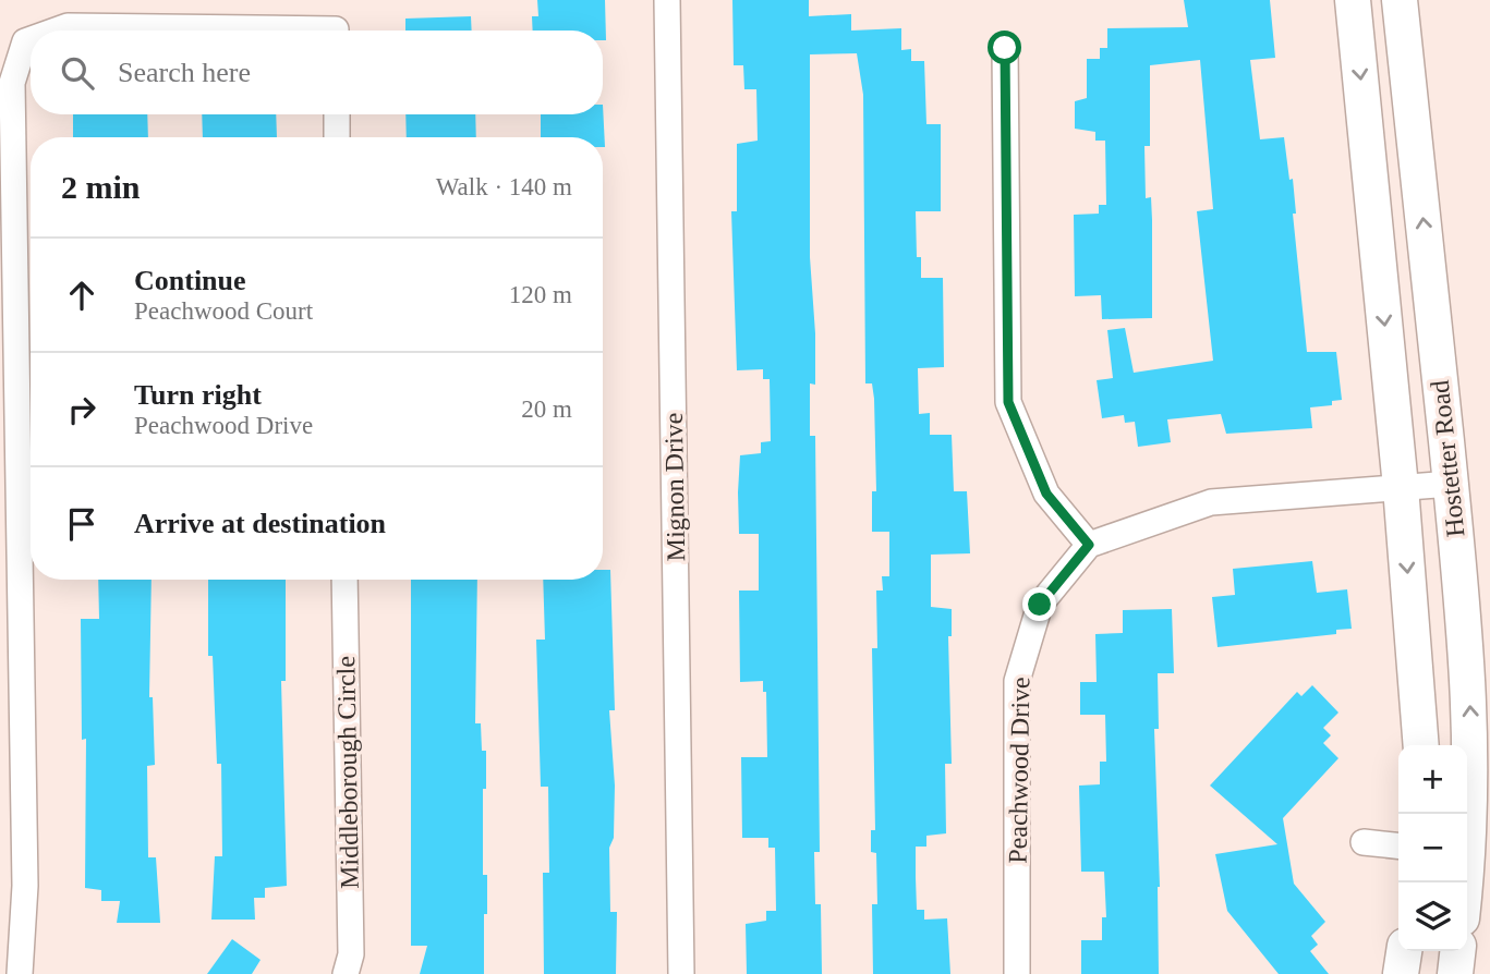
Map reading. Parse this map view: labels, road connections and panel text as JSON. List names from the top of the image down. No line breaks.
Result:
{"streets":{"main road":["Hostetter Road"],"street":["Mignon Drive","Peachwood Drive","Middleborough Circle"]},"page":{"search":"Search here","heading":["2 min","Walk · 140 m"],"list":[["Continue","Peachwood Court","120 m"],["Turn right","Peachwood Drive","20 m"],"Arrive at destination"],"map_buttons":["+","−"]}}
